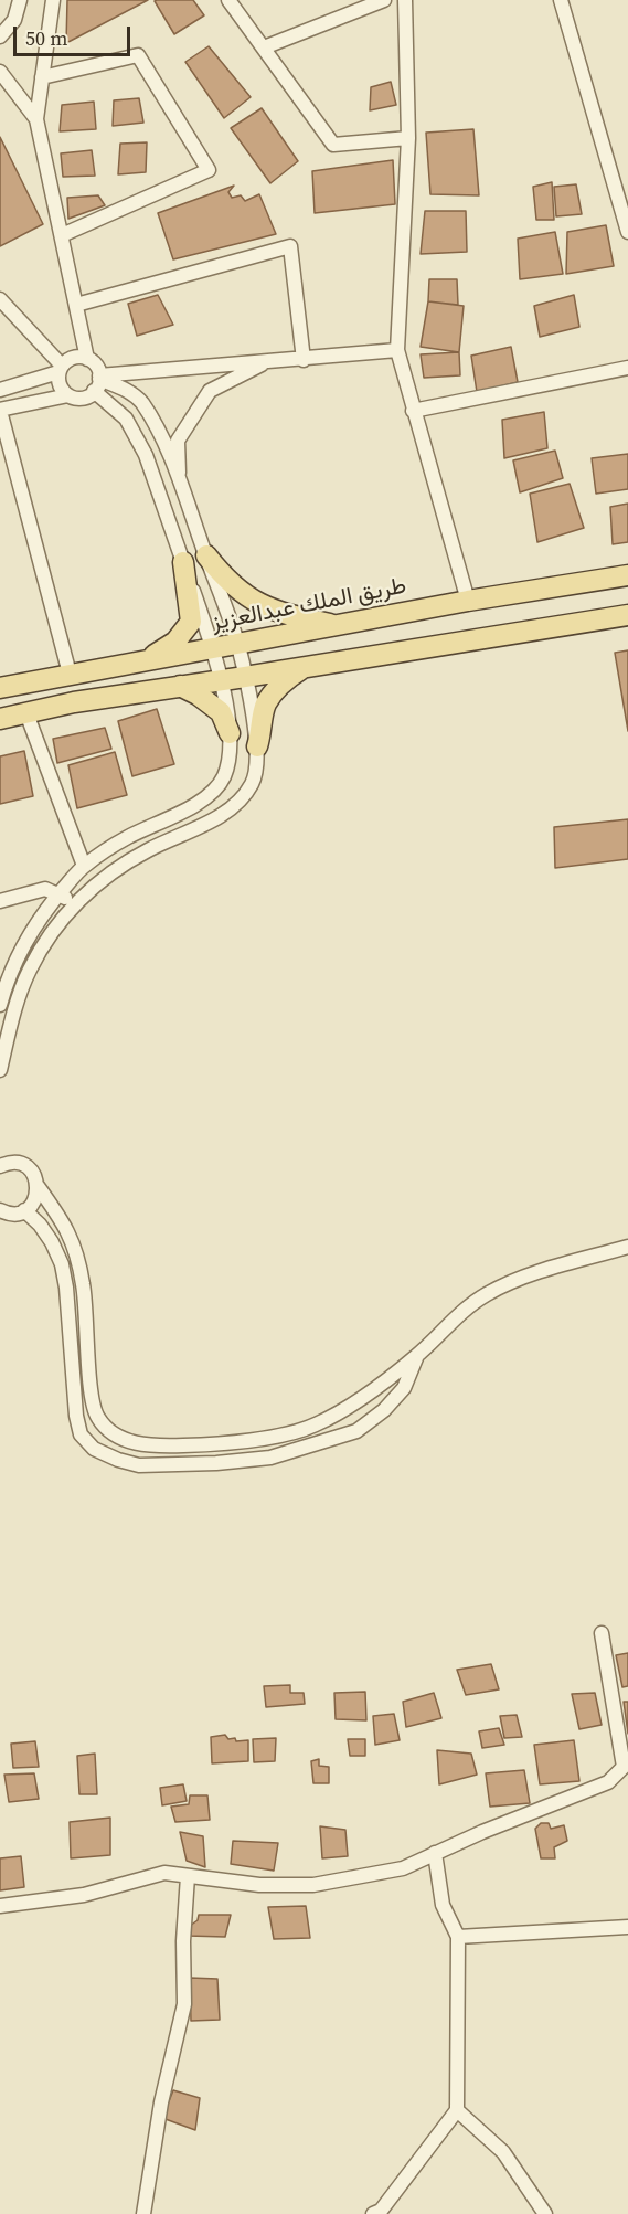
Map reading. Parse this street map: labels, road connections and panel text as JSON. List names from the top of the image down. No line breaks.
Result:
{"streets":{"main road":["طريق الملك عبدالعزيز"]},"scale_bar":"50 m"}
